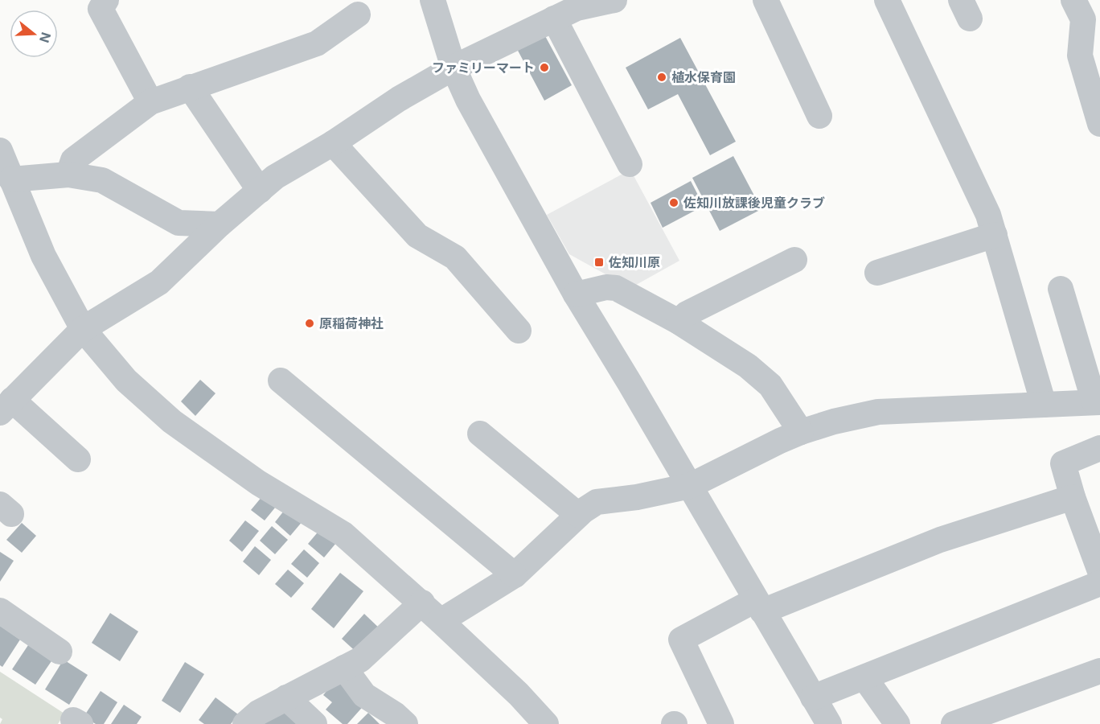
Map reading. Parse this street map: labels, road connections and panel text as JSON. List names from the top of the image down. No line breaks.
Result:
{"places":{"other":["ファミリーマート","植水保育園","佐知川放課後児童クラブ","原稲荷神社"],"transit":["佐知川原"]},"north":"right"}
